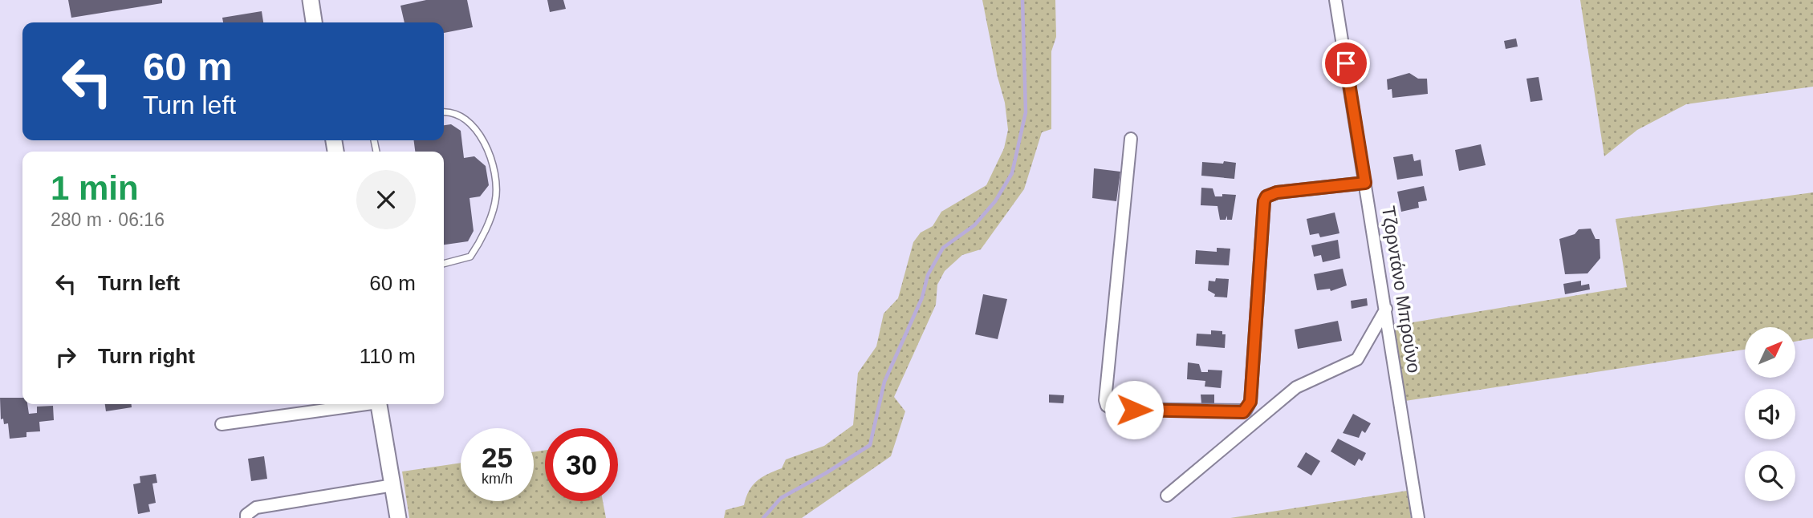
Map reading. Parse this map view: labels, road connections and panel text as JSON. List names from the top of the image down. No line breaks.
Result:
{"streets":{"street":["Τζορντάνο Μπρούνο"]},"north":"top right","page":{"turn":["60 m","Turn left"],"heading":["1 min","280 m · 06:16"],"list":[{"name":"Turn left","value":"60 m"},{"name":"Turn right","value":"110 m"}],"speed":"25 km/h","limit":"30"}}
